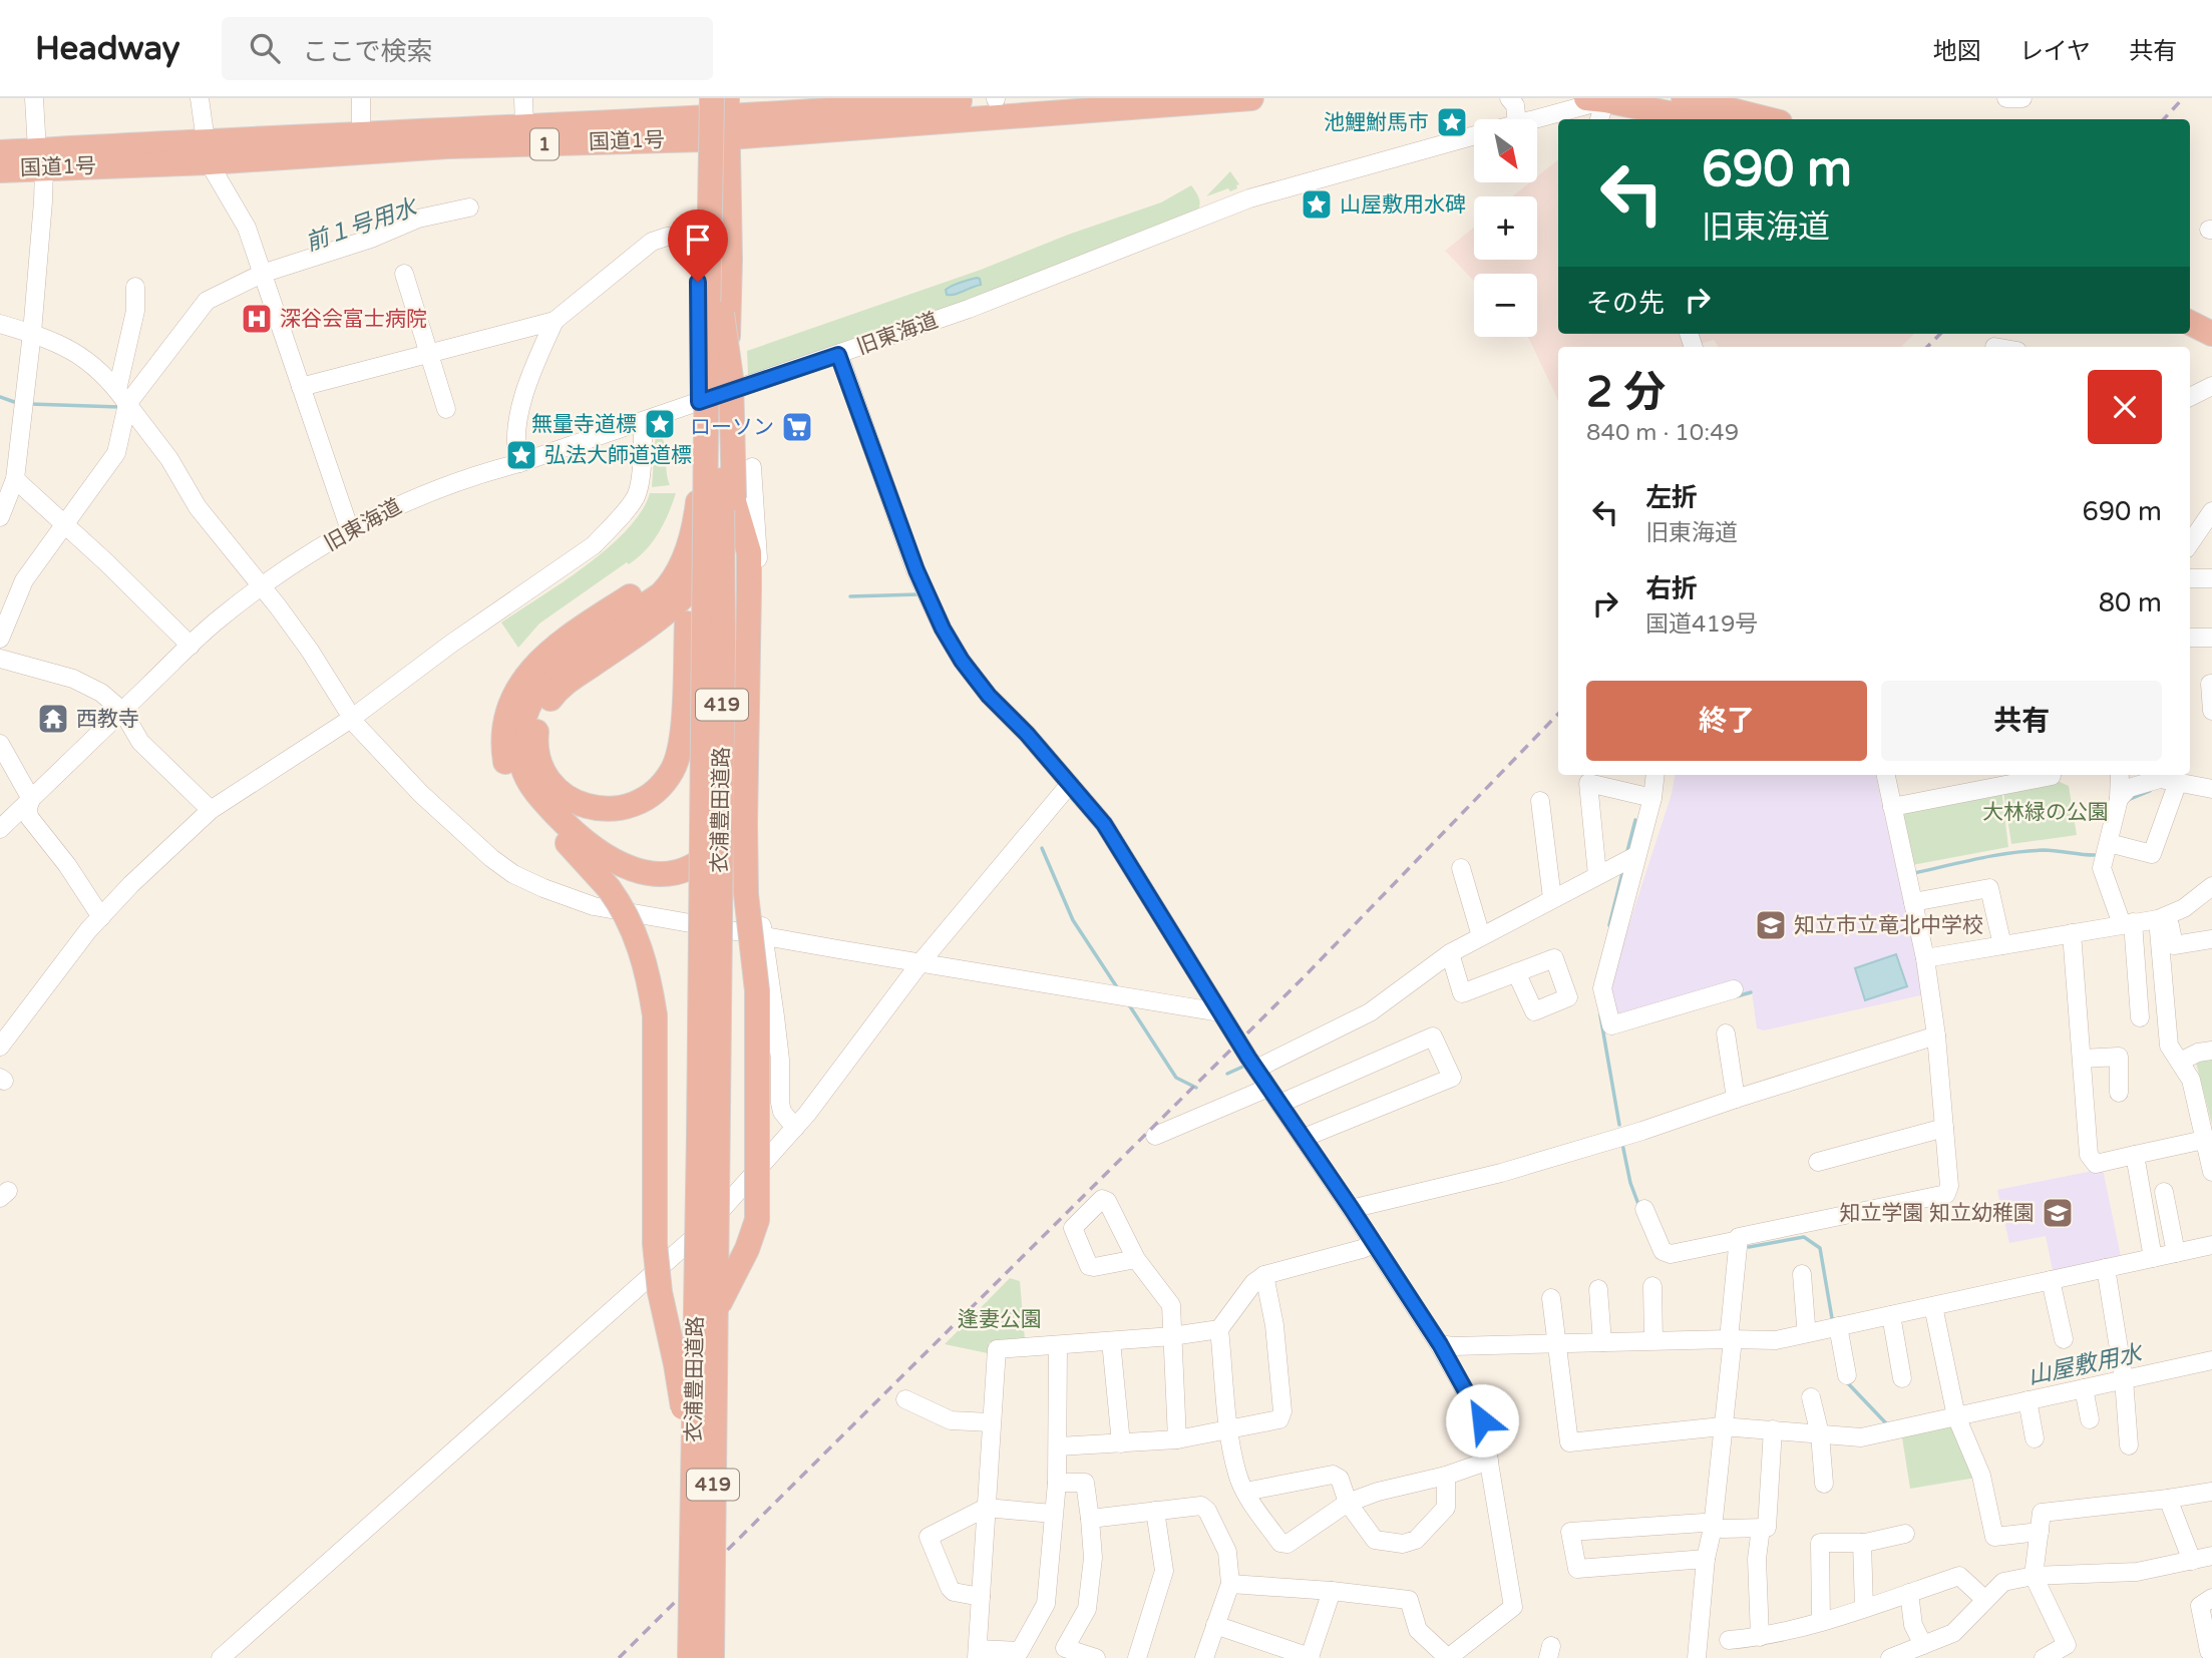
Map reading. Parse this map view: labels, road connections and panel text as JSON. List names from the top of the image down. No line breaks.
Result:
{"streets":{"highway":["国道1号","1","419","衣浦豊田道路"],"street":["旧東海道"]},"crossings":[["国道1号","419"],["国道1号","衣浦豊田道路"],["旧東海道","419"],["旧東海道","衣浦豊田道路"],["419","衣浦豊田道路"]],"water":["前１号用水","山屋敷用水"],"parks":["大林緑の公園","逢妻公園"],"places":{"place":["池鯉鮒馬市","山屋敷用水碑","無量寺道標","弘法大師道道標"],"hospital":["深谷会富士病院"],"supermarket":["ローソン"],"temple":["西教寺"],"school or university":["知立市立竜北中学校","知立学園 知立幼稚園"]},"north":"bottom right","page":{"header":"Headway","search":"ここで検索","nav":["地図","レイヤ","共有"],"map_buttons":["+","−"],"turn":["690 m","旧東海道"],"then":"その先","heading":["2 分","840 m · 10:49"],"list":[{"name":"左折","note":"旧東海道","value":"690 m"},{"name":"右折","note":"国道419号","value":"80 m"}],"buttons":["終了","共有"]}}
